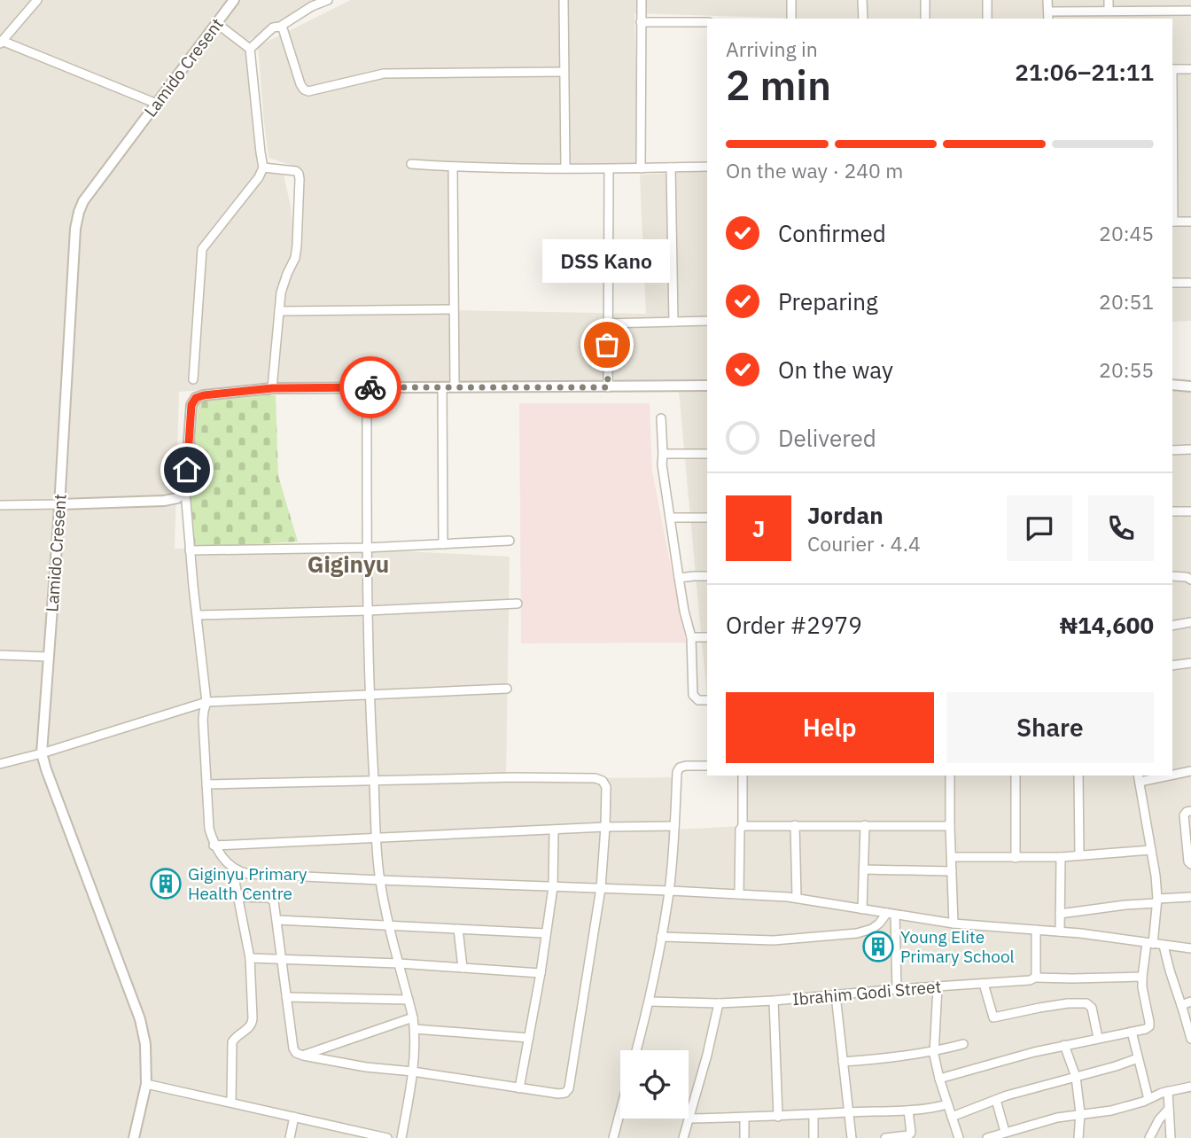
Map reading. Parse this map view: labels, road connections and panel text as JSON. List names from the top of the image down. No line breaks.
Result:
{"streets":{"street":["Lamido Cresent","Ibrahim Godi Street"]},"districts":["Giginyu"],"places":{"other":["DSS Kano"],"building":["Giginyu Primary Health Centre","Young Elite Primary School"]},"page":{"heading":["2 min","Arriving in","21:06–21:11"],"panel":["Jordan","Courier · 4.4","Order #2979","₦14,600"],"bar":"On the way · 240 m","list":[["Confirmed","20:45"],["Preparing","20:51"],["On the way","20:55"],"Delivered"],"bubble":"DSS Kano","round":"J","buttons":["Help","Share"]}}
